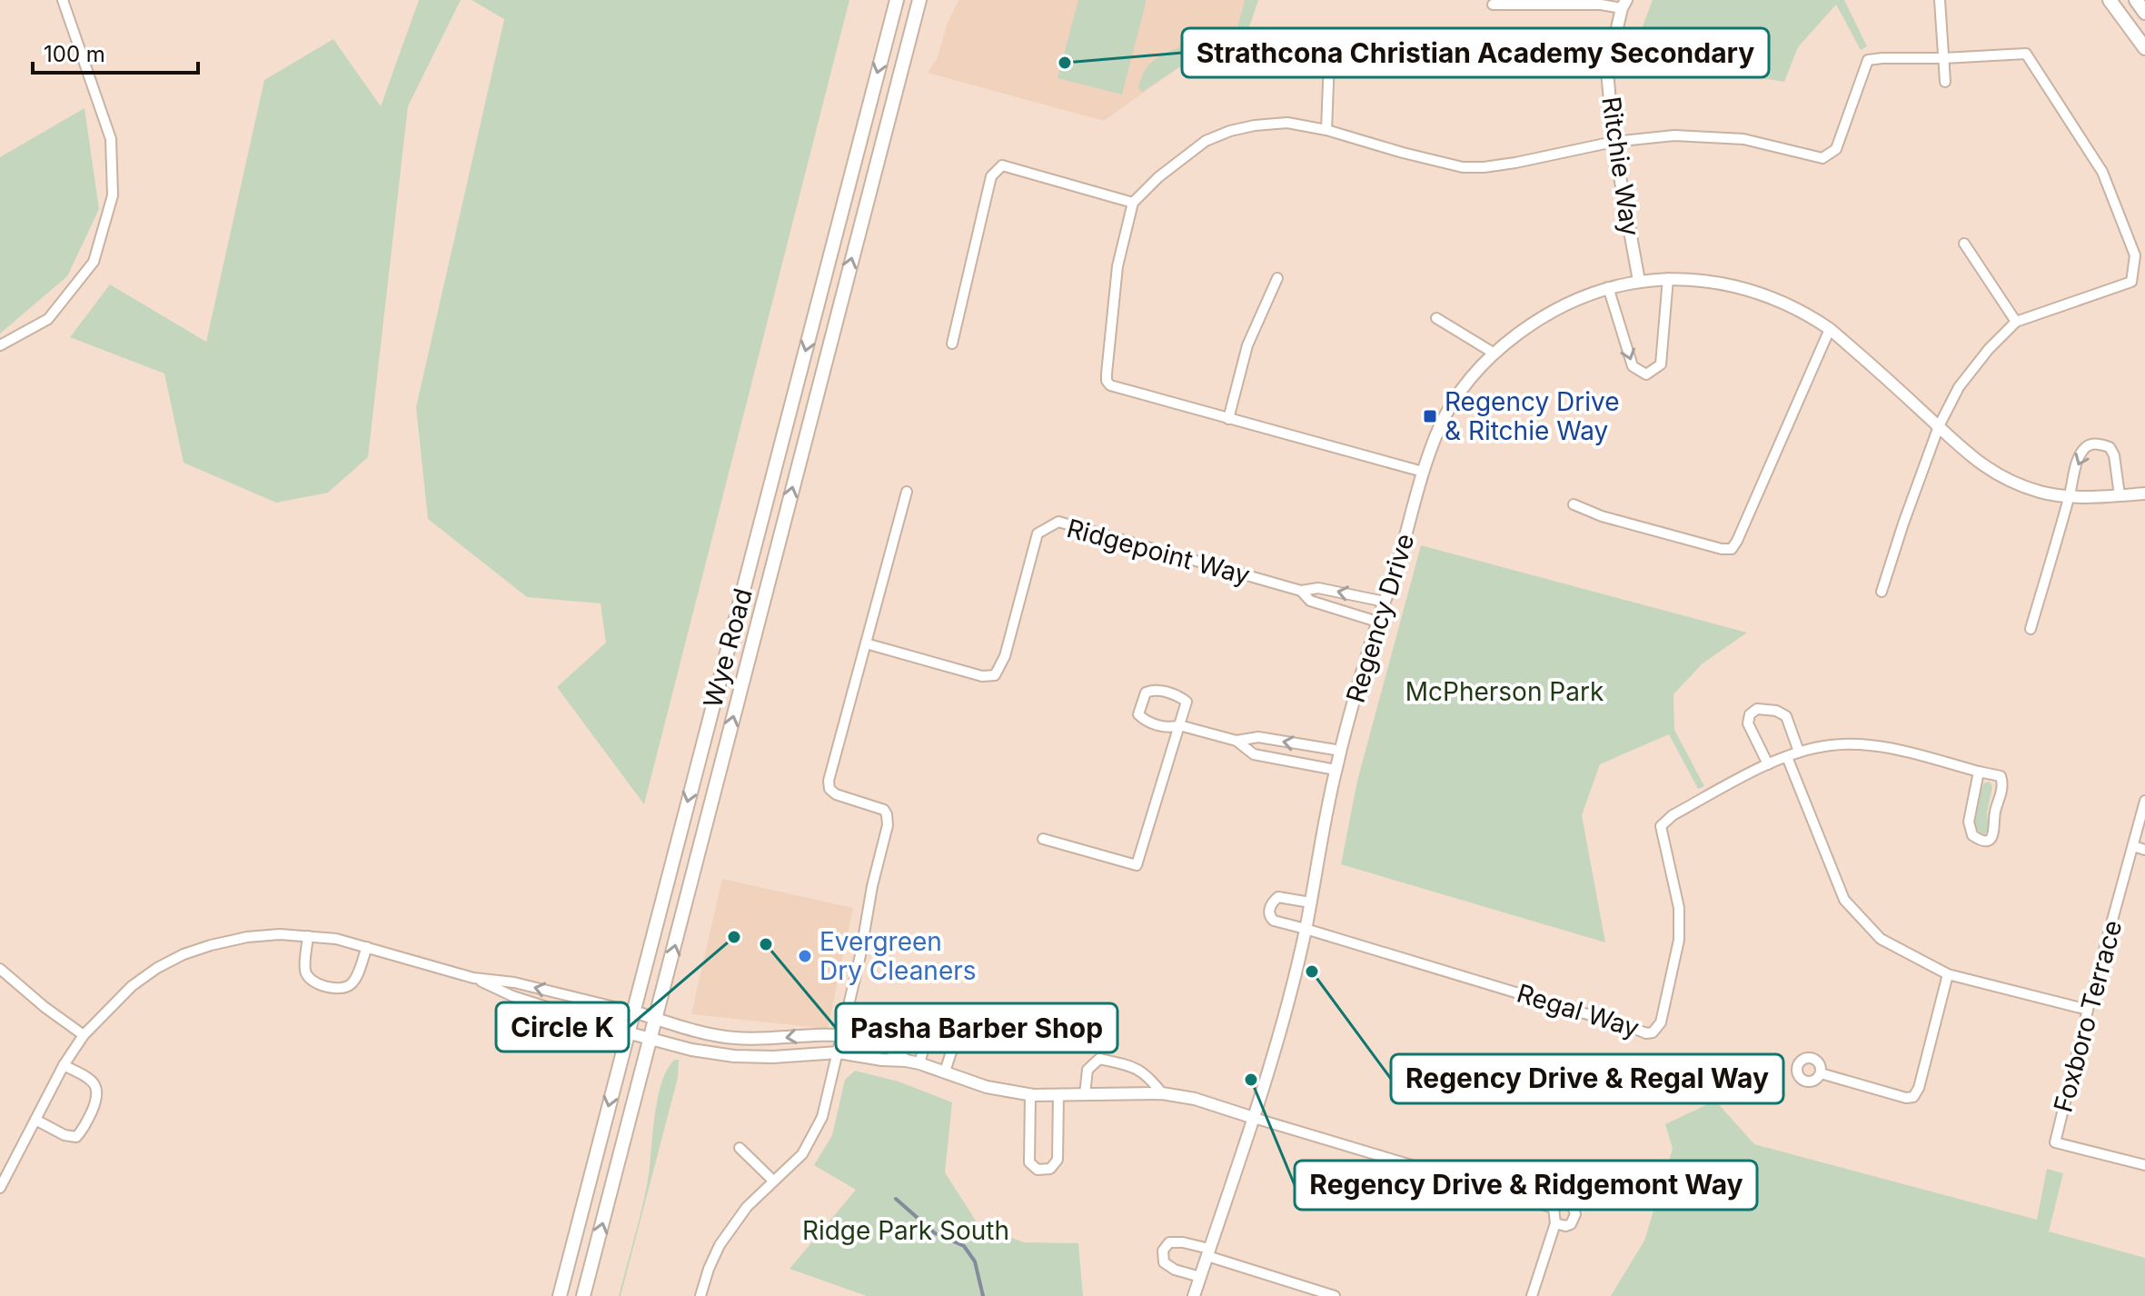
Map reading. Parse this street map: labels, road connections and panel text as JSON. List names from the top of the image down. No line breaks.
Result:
{"streets":{"main road":["Wye Road"],"street":["Ritchie Way","Ridgepoint Way","Regency Drive","Regal Way","Foxboro Terrace"]},"crossings":[["Ritchie Way","Regency Drive"],["Ridgepoint Way","Regency Drive"],["Regency Drive","Regal Way"]],"parks":["McPherson Park","Ridge Park South"],"places":{"other":["Strathcona Christian Academy Secondary","Circle K","Pasha Barber Shop","Evergreen Dry Cleaners","Regency Drive & Regal Way","Regency Drive & Ridgemont Way"],"transit":["Regency Drive & Ritchie Way"]},"scale_bar":"100 m"}
